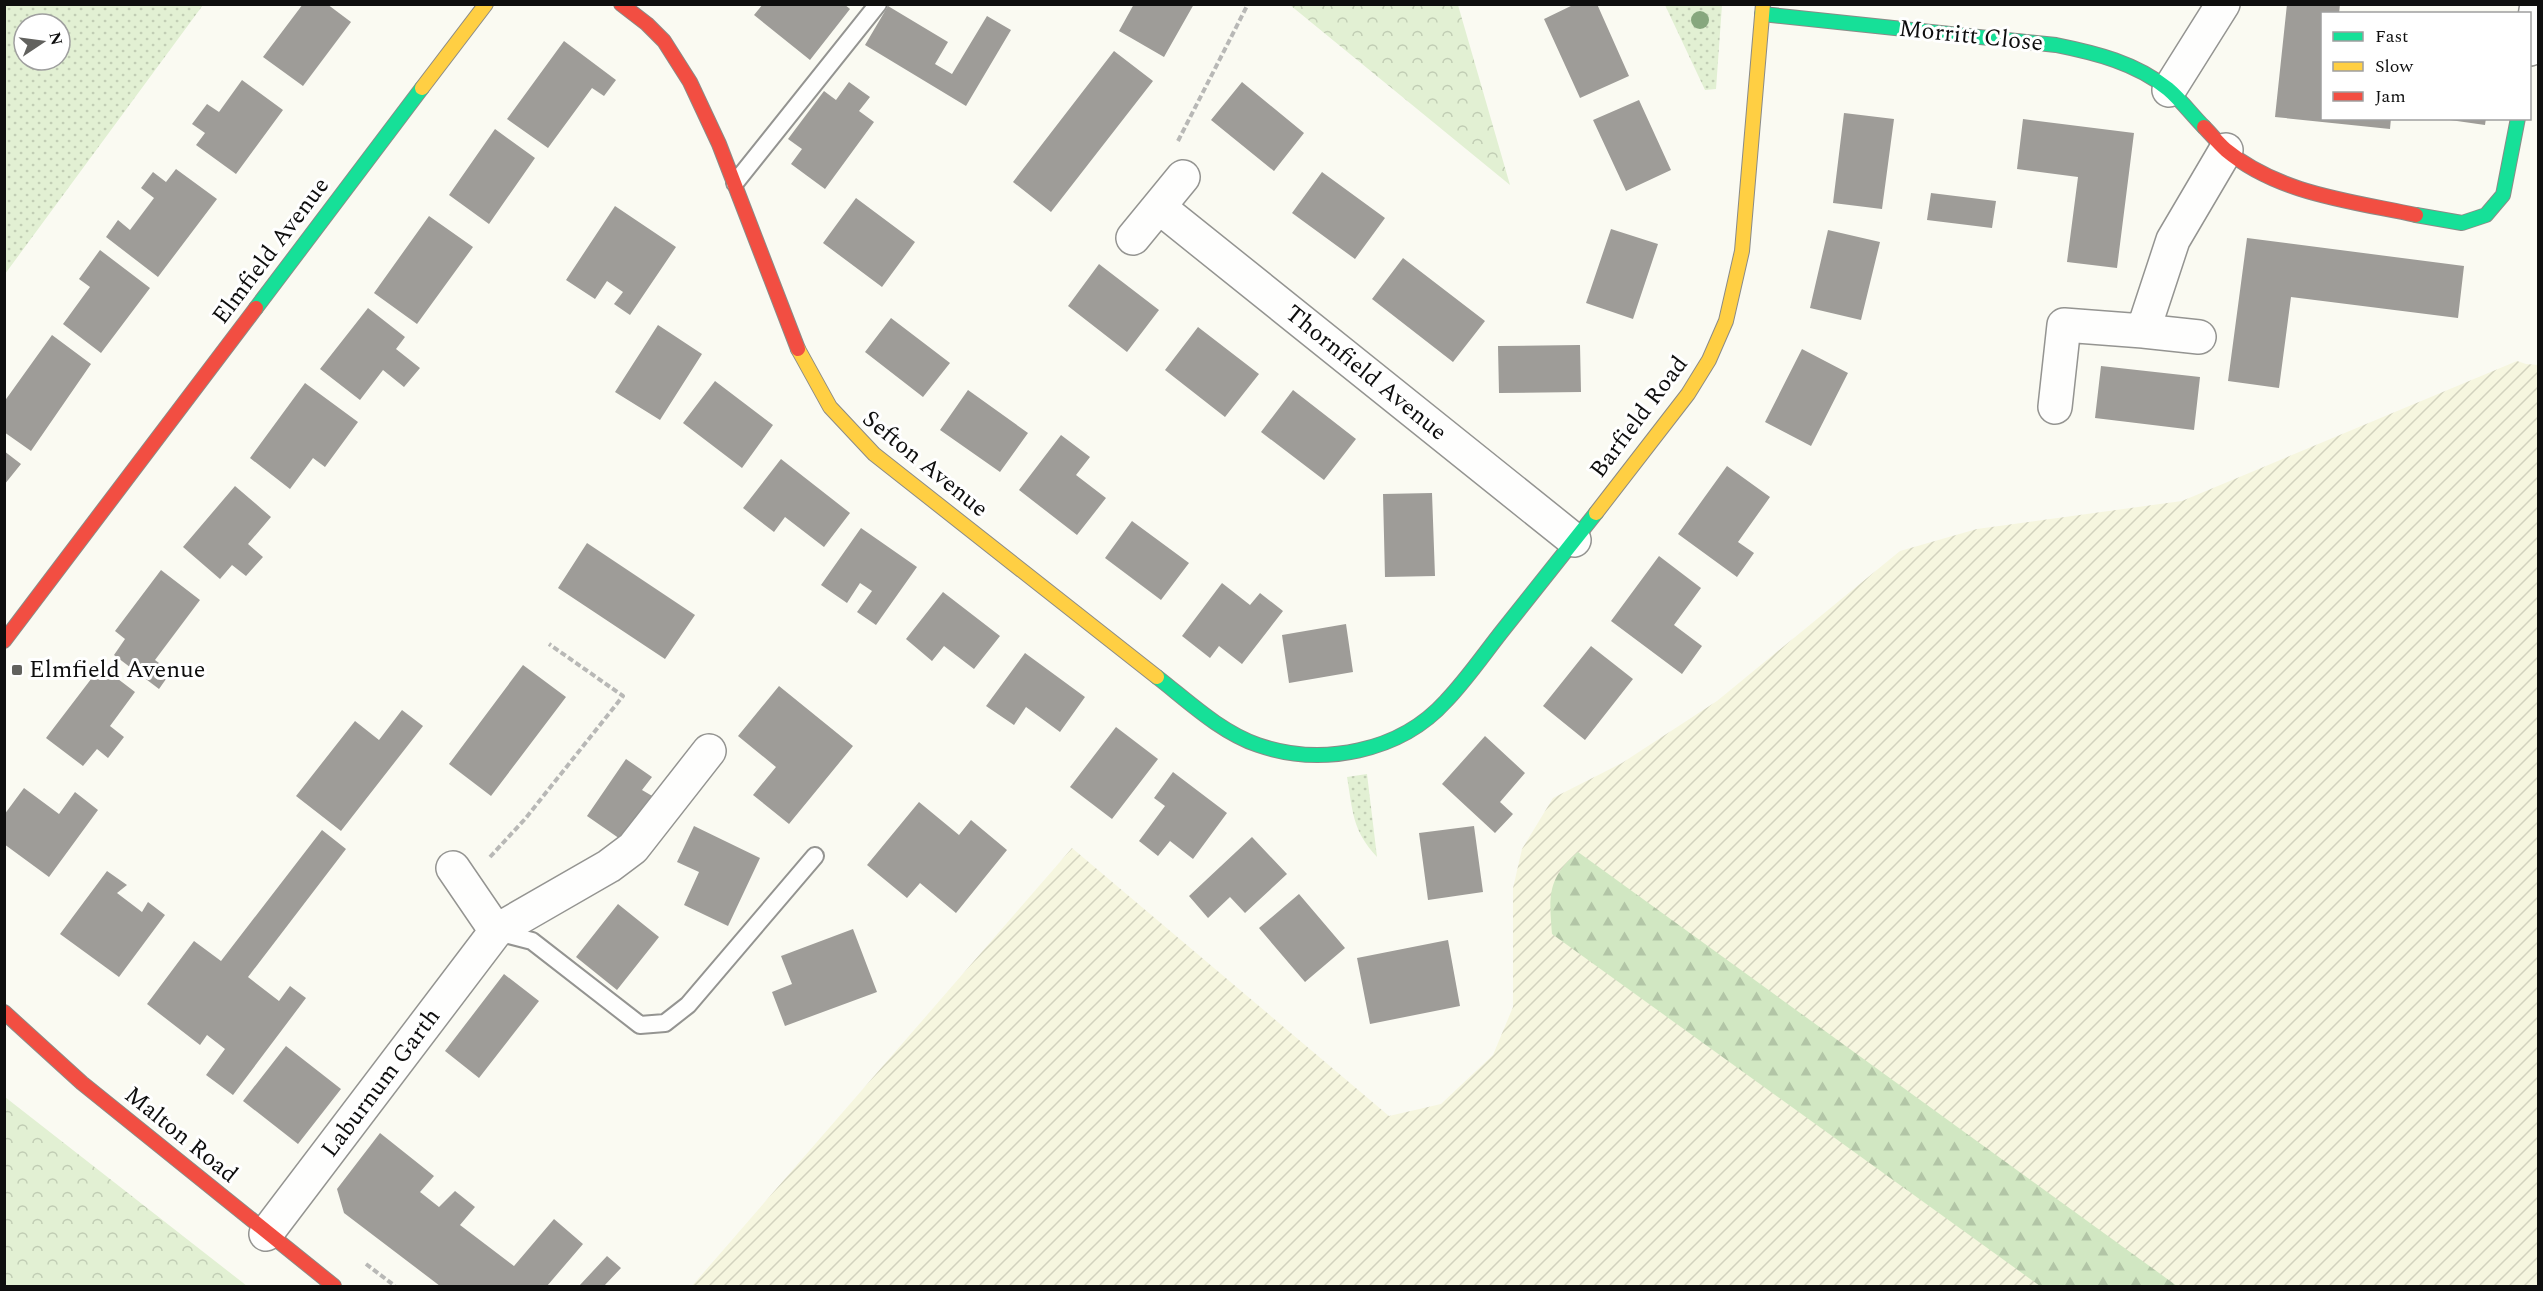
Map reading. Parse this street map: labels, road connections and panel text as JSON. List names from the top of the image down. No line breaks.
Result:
{"streets":{"street":["Morritt Close","Elmfield Avenue","Thornfield Avenue","Barfield Road","Sefton Avenue","Laburnum Garth","Malton Road"]},"crossings":[["Morritt Close","Barfield Road"],["Thornfield Avenue","Barfield Road"],["Barfield Road","Sefton Avenue"],["Laburnum Garth","Malton Road"]],"places":{"transit":["Elmfield Avenue"]},"legend":["Fast","Slow","Jam"],"north":"right"}
